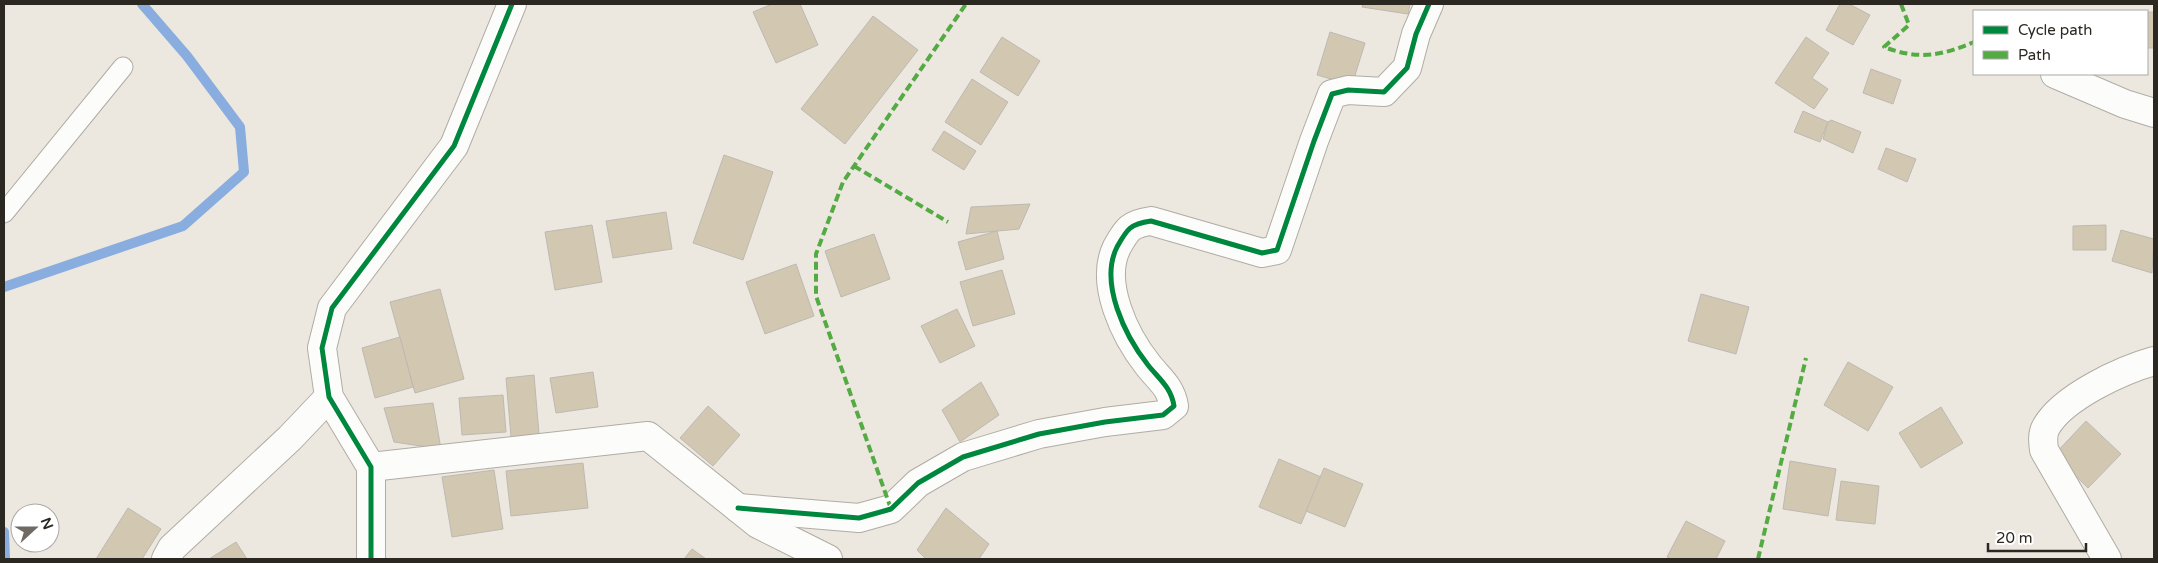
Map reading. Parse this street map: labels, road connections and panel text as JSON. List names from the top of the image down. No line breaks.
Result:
{"legend":["Cycle path","Path"],"scale_bar":"20 m","north":"right"}
